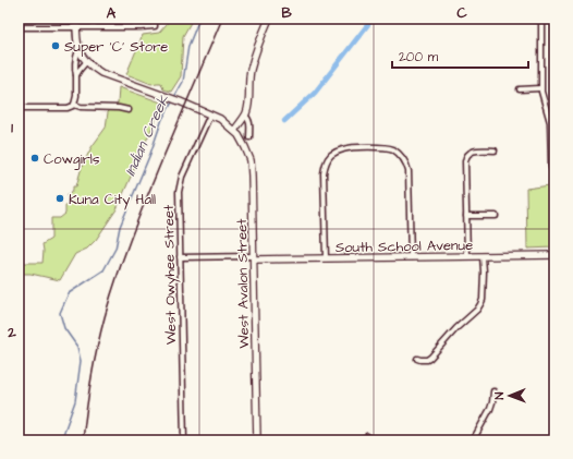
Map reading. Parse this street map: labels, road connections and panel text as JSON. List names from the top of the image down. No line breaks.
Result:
{"streets":{"main road":["South School Avenue","West Avalon Street"],"street":["West Owyhee Street"]},"crossings":[["South School Avenue","West Avalon Street"],["West Owyhee Street","West Avalon Street"]],"water":["Indian Creek"],"places":["Super 'C' Store","Cowgirls","Kuna City Hall"],"scale_bar":"200 m","north":"left","grid":{"columns":["A","B","C"],"rows":["1","2"]}}
